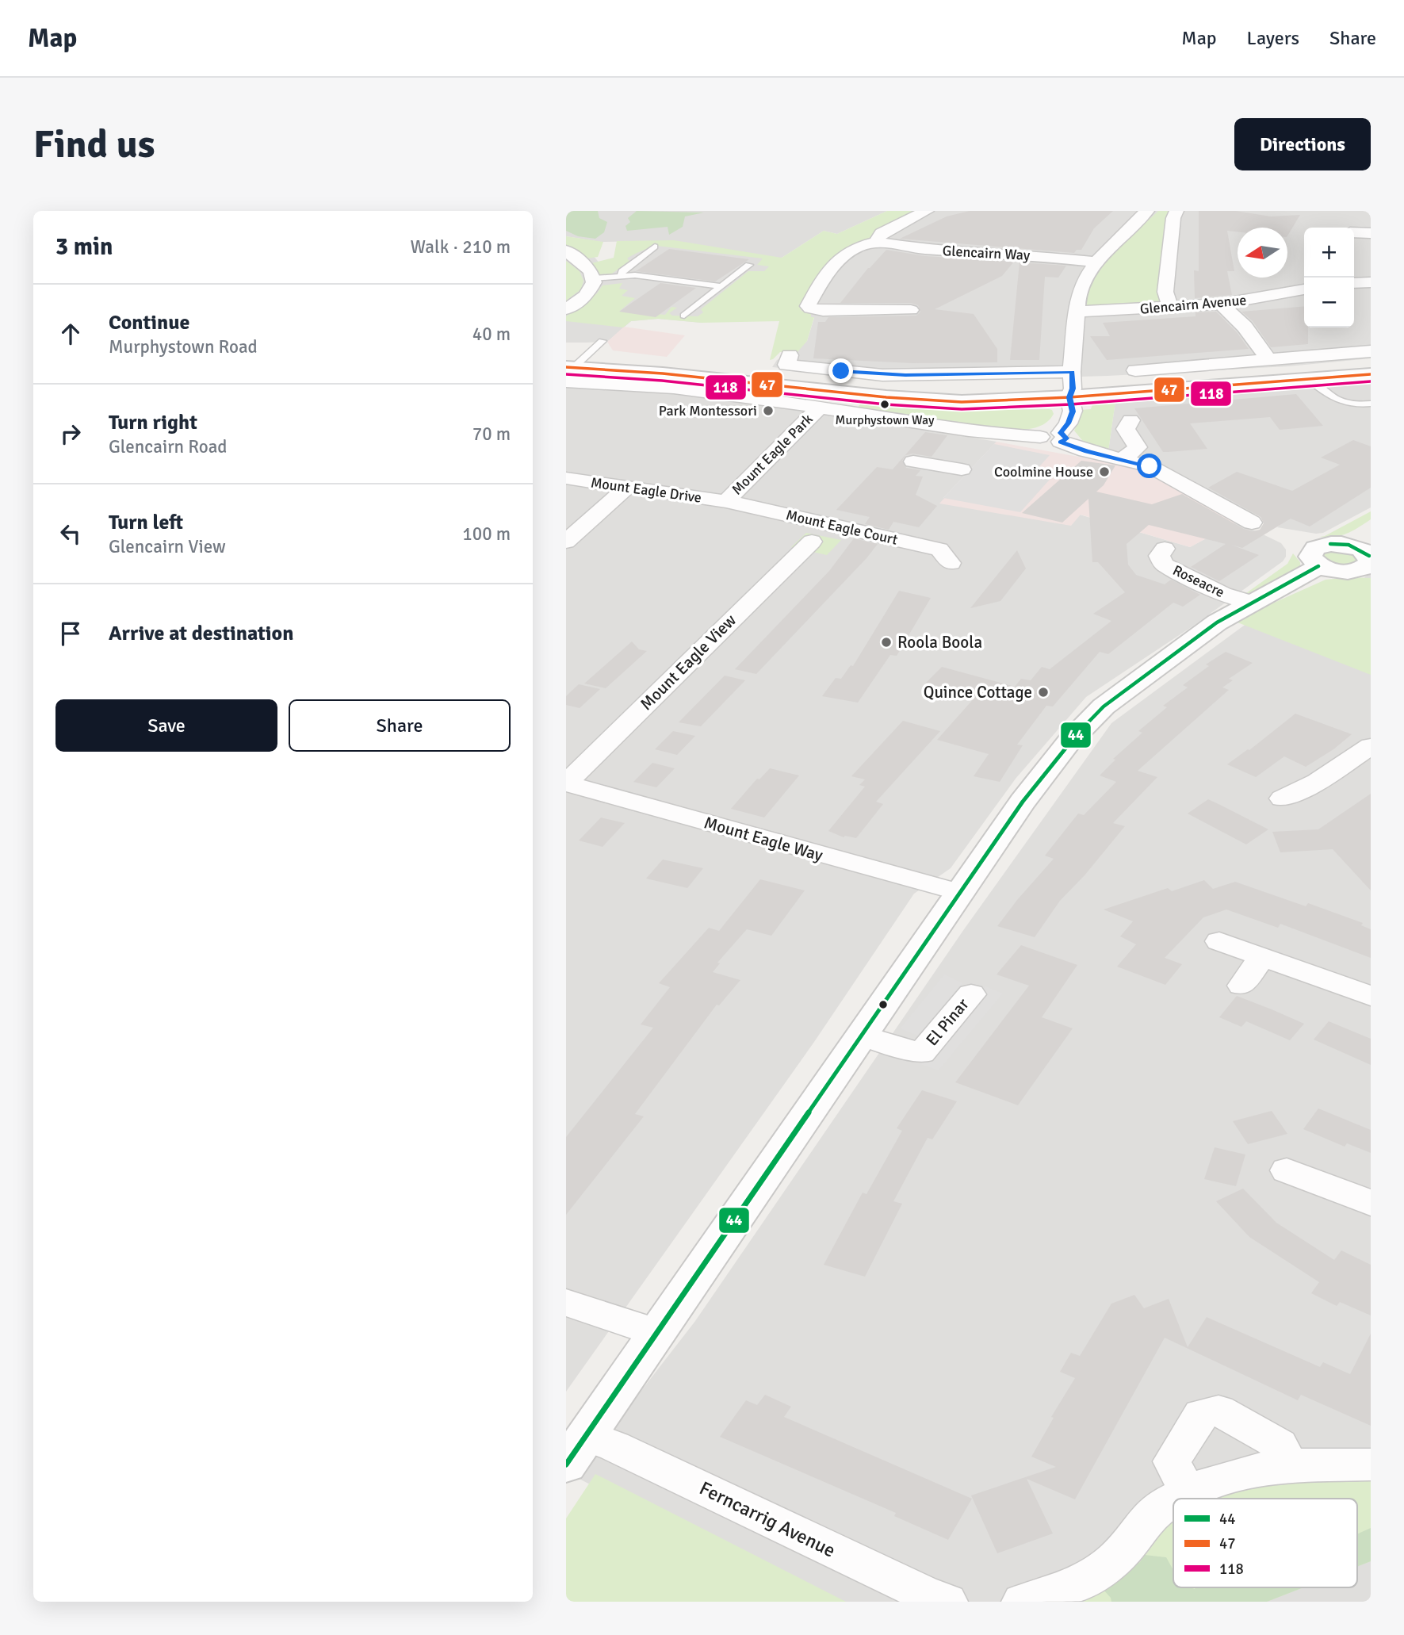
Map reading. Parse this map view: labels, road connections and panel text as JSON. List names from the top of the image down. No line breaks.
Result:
{"streets":{"street":["Glencairn Way","Glencairn Avenue","Mount Eagle Park","Mount Eagle Drive","Mount Eagle Court","Roseacre","Mount Eagle View","Mount Eagle Way","El Pinar","Ferncarrig Avenue"]},"crossings":[["Mount Eagle Park","Mount Eagle Drive"],["Mount Eagle Park","Mount Eagle Court"],["Mount Eagle Drive","Mount Eagle Court"],["Mount Eagle View","Mount Eagle Way"]],"places":["Murphystown Way","Park Montessori","Coolmine House","Roola Boola","Quince Cottage"],"lines":["transit line 47","transit line 118","transit line 44"],"legend":["44","47","118"],"north":"left","page":{"header":"Map","nav":["Map","Layers","Share"],"buttons":["Directions",["Save","Share"]],"title":"Find us","heading":["3 min","Walk · 210 m"],"map_buttons":["+","−"],"list":[["Continue","Murphystown Road","40 m"],["Turn right","Glencairn Road","70 m"],["Turn left","Glencairn View","100 m"],"Arrive at destination"]}}
